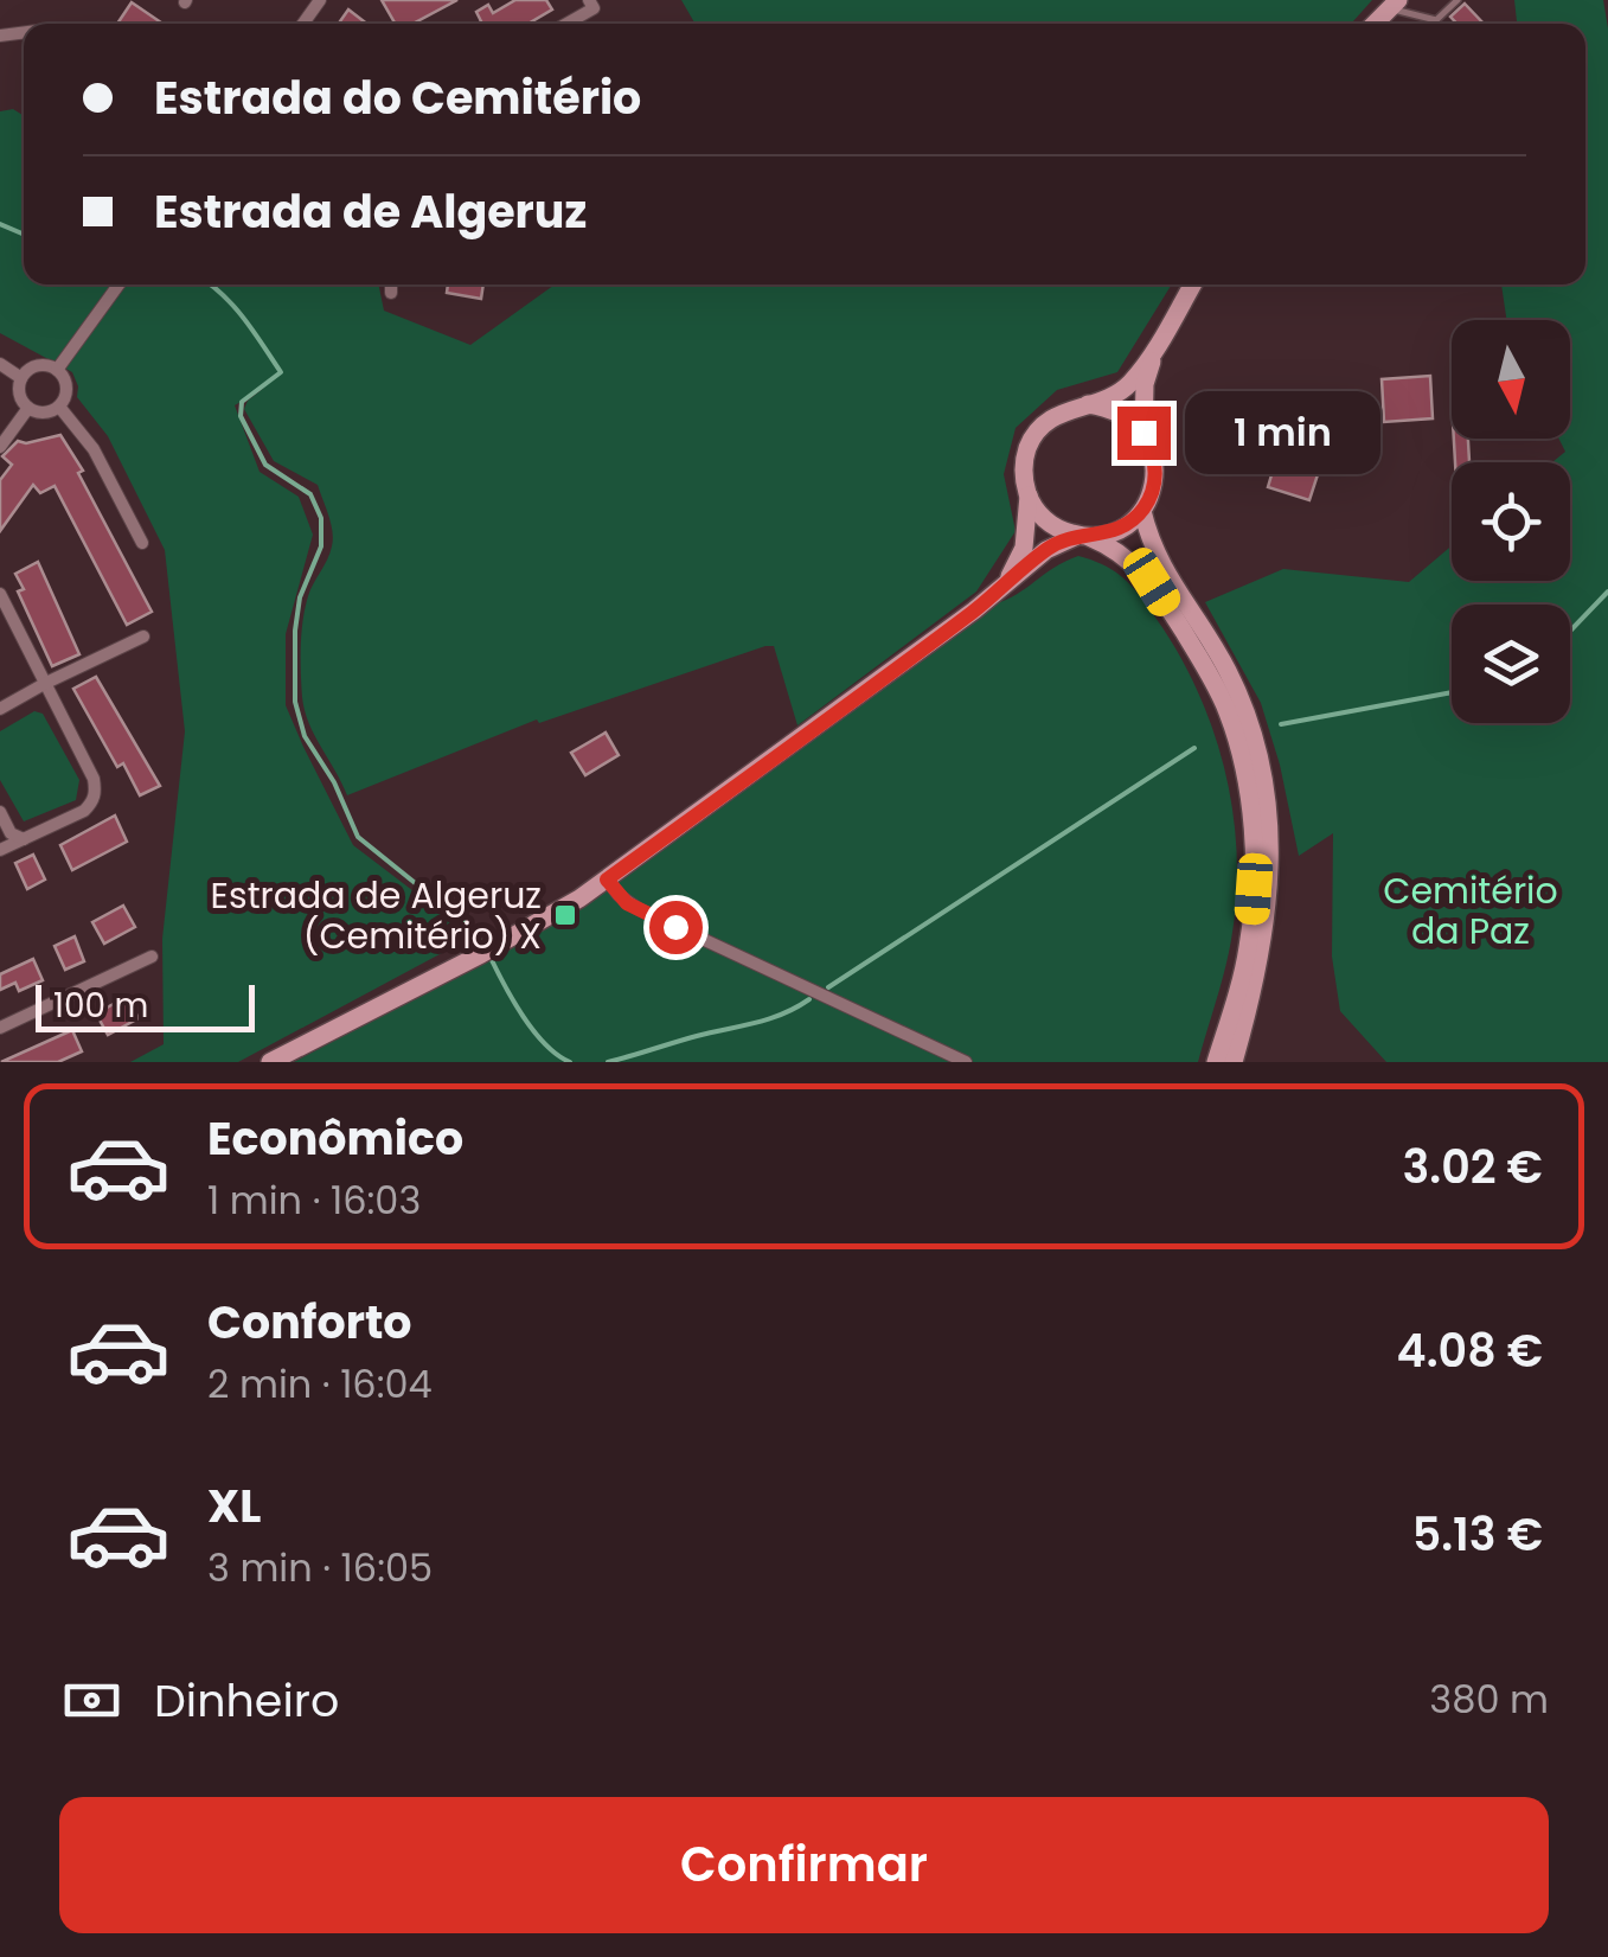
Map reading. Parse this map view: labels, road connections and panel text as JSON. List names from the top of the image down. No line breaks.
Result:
{"parks":["Cemitério da Paz"],"places":{"transit":["Estrada de Algeruz (Cemitério) X"]},"scale_bar":"100 m","north":"bottom","page":{"banner":["Estrada do Cemitério","Estrada de Algeruz"],"bubble":"1 min","scale":"100 m","list":[{"name":"Econômico","note":"1 min · 16:03","value":"3.02 €"},{"name":"Conforto","note":"2 min · 16:04","value":"4.08 €"},{"name":"XL","note":"3 min · 16:05","value":"5.13 €"}],"pay":["Dinheiro","380 m"],"buttons":"Confirmar"}}
